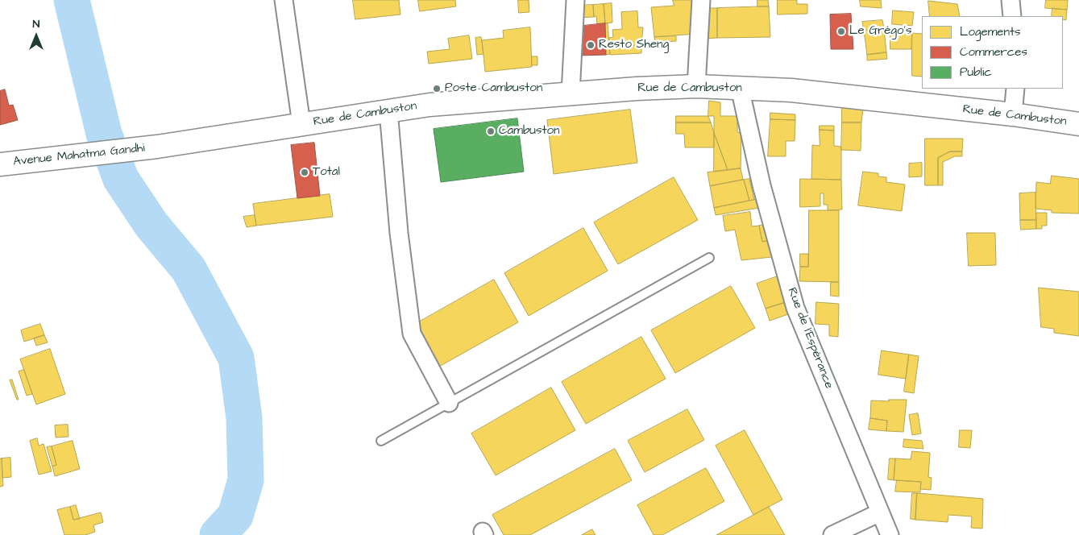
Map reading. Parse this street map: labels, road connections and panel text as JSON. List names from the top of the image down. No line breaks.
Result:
{"streets":{"main road":["Rue de Cambuston","Avenue Mahatma Gandhi"],"street":["Rue de l'Espérance"]},"crossings":[["Rue de Cambuston","Avenue Mahatma Gandhi"],["Rue de Cambuston","Rue de l'Espérance"]],"places":["Le Grégo's","Resto Sheng","Poste Cambuston","Cambuston","Total"],"legend":["Logements","Commerces","Public"],"north":"top"}
